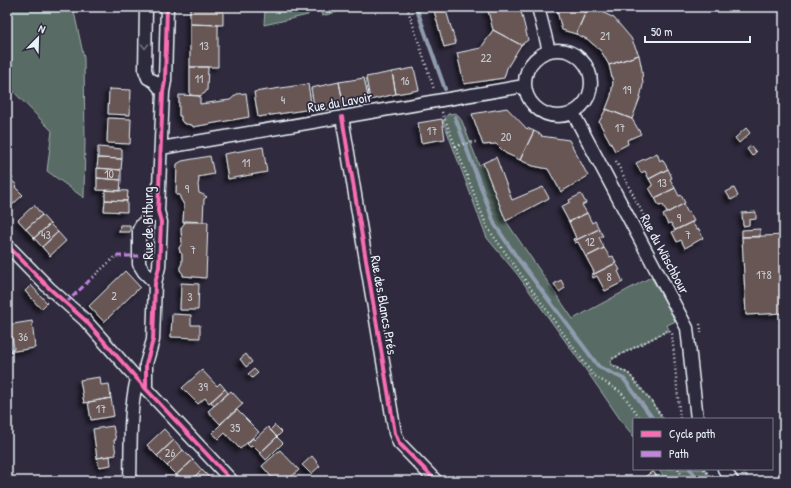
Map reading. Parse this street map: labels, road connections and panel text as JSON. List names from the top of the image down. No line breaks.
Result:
{"streets":{"street":["Rue du Lavoir","Rue de Bitburg","Rue du Wäschbour","Rue des Blancs Prés"]},"crossings":[["Rue du Lavoir","Rue de Bitburg"],["Rue du Lavoir","Rue du Wäschbour"],["Rue du Lavoir","Rue des Blancs Prés"]],"house_numbers":["21","13","22","11","16","19","4","17","17","20","11","10","13","9","9","43","7","12","7","178","8","2","3","36","39","17","35","26"],"legend":["Cycle path","Path"],"scale_bar":"50 m","north":"top right"}
